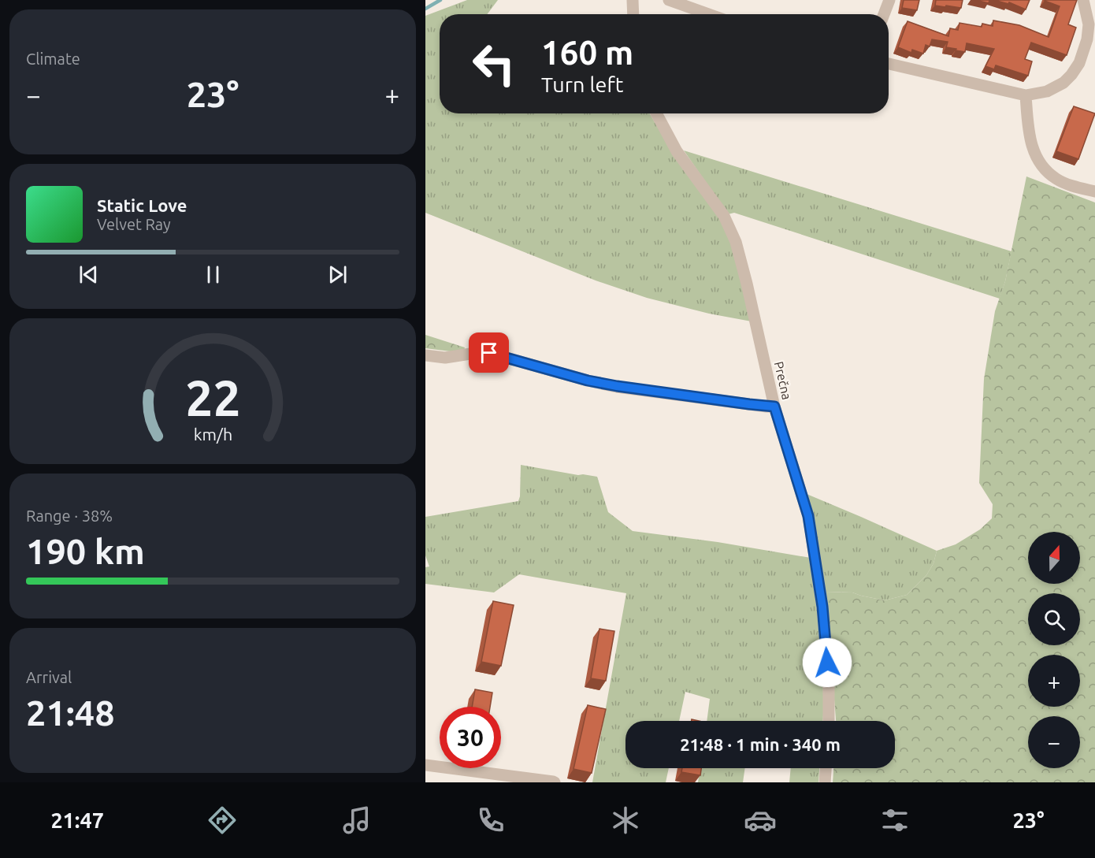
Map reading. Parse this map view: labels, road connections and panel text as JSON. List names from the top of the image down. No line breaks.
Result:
{"streets":{"street":["Prečna"]},"north":"top","page":{"tile":["Climate",["Range · 38%","190 km"],["Arrival","21:48"]],"turn":["160 m","Turn left"],"heat":["−","23°","+"],"song":["Static Love","Velvet Ray"],"map_buttons":["+","−"],"limit":"30","trip":"21:48 · 1 min · 340 m","tabs":["21:47","23°"],"gauge":["22","km/h"]}}
